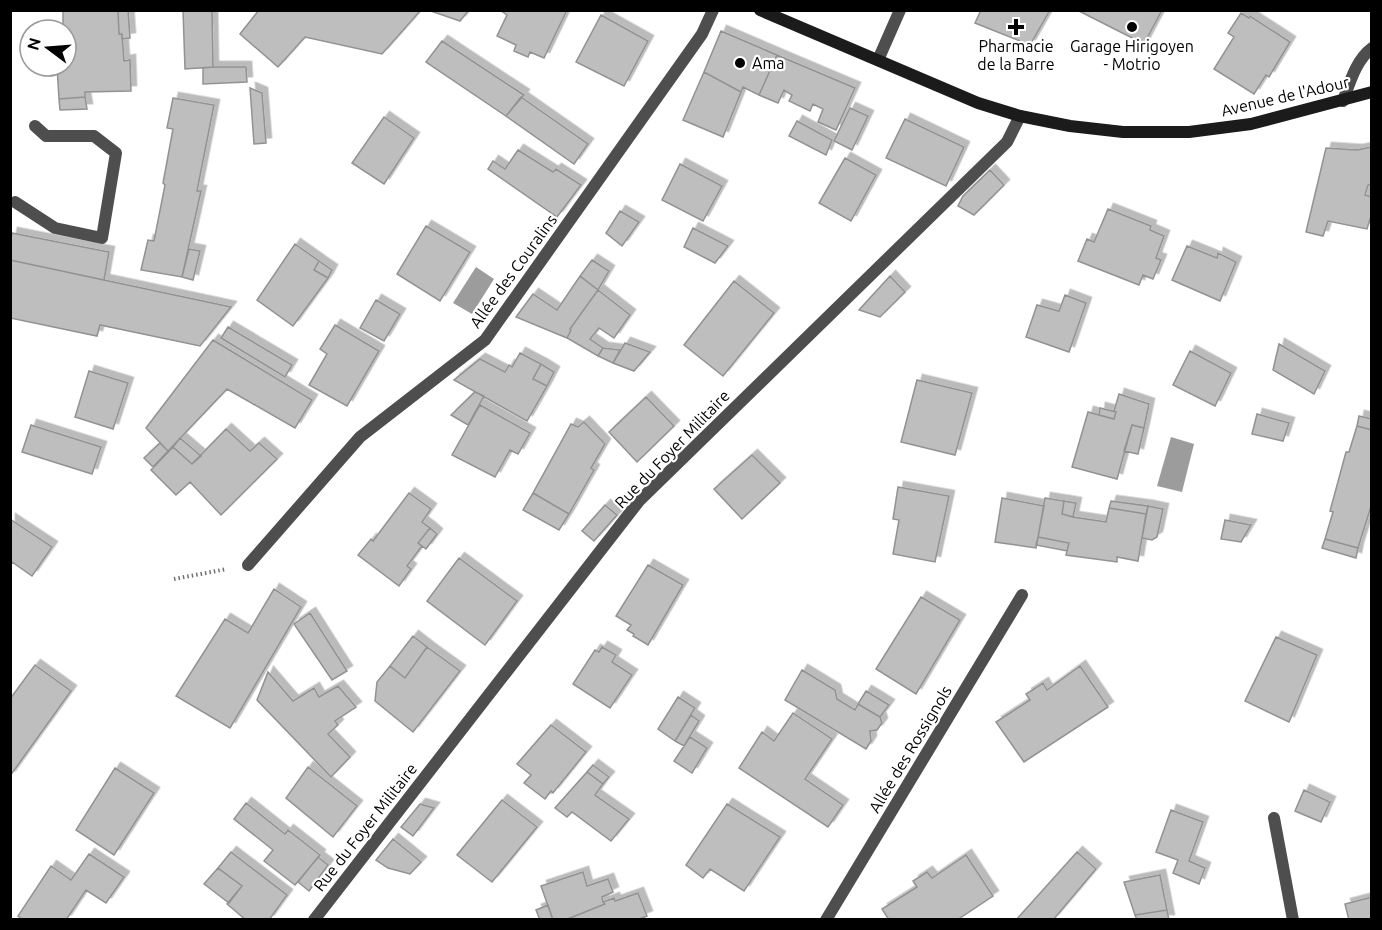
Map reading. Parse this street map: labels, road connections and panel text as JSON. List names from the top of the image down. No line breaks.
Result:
{"streets":{"main road":["Avenue de l'Adour"],"street":["Allée des Couralins","Rue du Foyer Militaire","Allée des Rossignols"]},"crossings":[["Avenue de l'Adour","Rue du Foyer Militaire"]],"places":{"health":["Pharmacie de la Barre"],"other":["Garage Hirigoyen - Motrio","Ama"]},"north":"left"}
